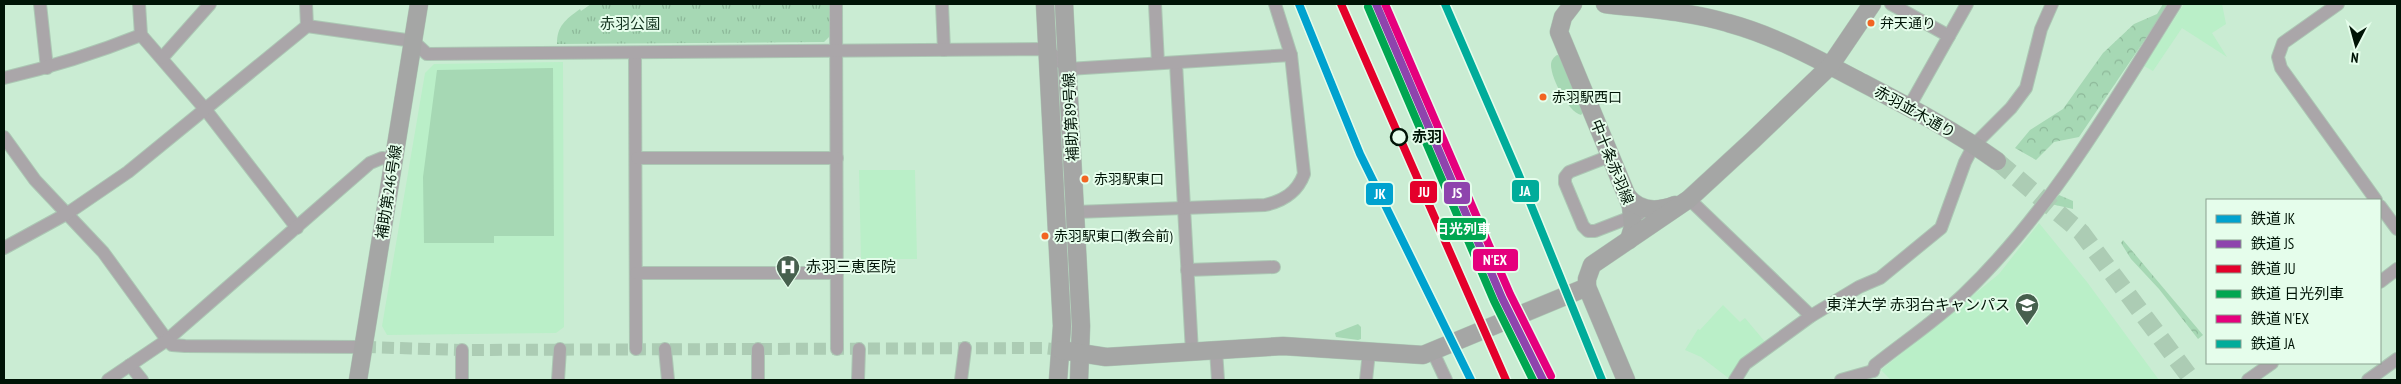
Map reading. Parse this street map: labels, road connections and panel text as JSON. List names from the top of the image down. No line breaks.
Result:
{"streets":{"street":["赤羽並木通り","補助第89号線","中十条赤羽線","補助第246号線"]},"parks":["赤羽公園"],"places":{"other":["弁天通り","赤羽駅西口","赤羽","赤羽駅東口","赤羽駅東口(教会前)"],"hospital":["赤羽三恵医院"],"school or university":["東洋大学 赤羽台キャンパス"]},"lines":["rail line JK","rail line JS","rail line JU","rail line N'EX","rail line JA","rail line 日光列車"],"legend":["鉄道 JK","鉄道 JS","鉄道 JU","鉄道 日光列車","鉄道 N'EX","鉄道 JA"],"north":"bottom"}
